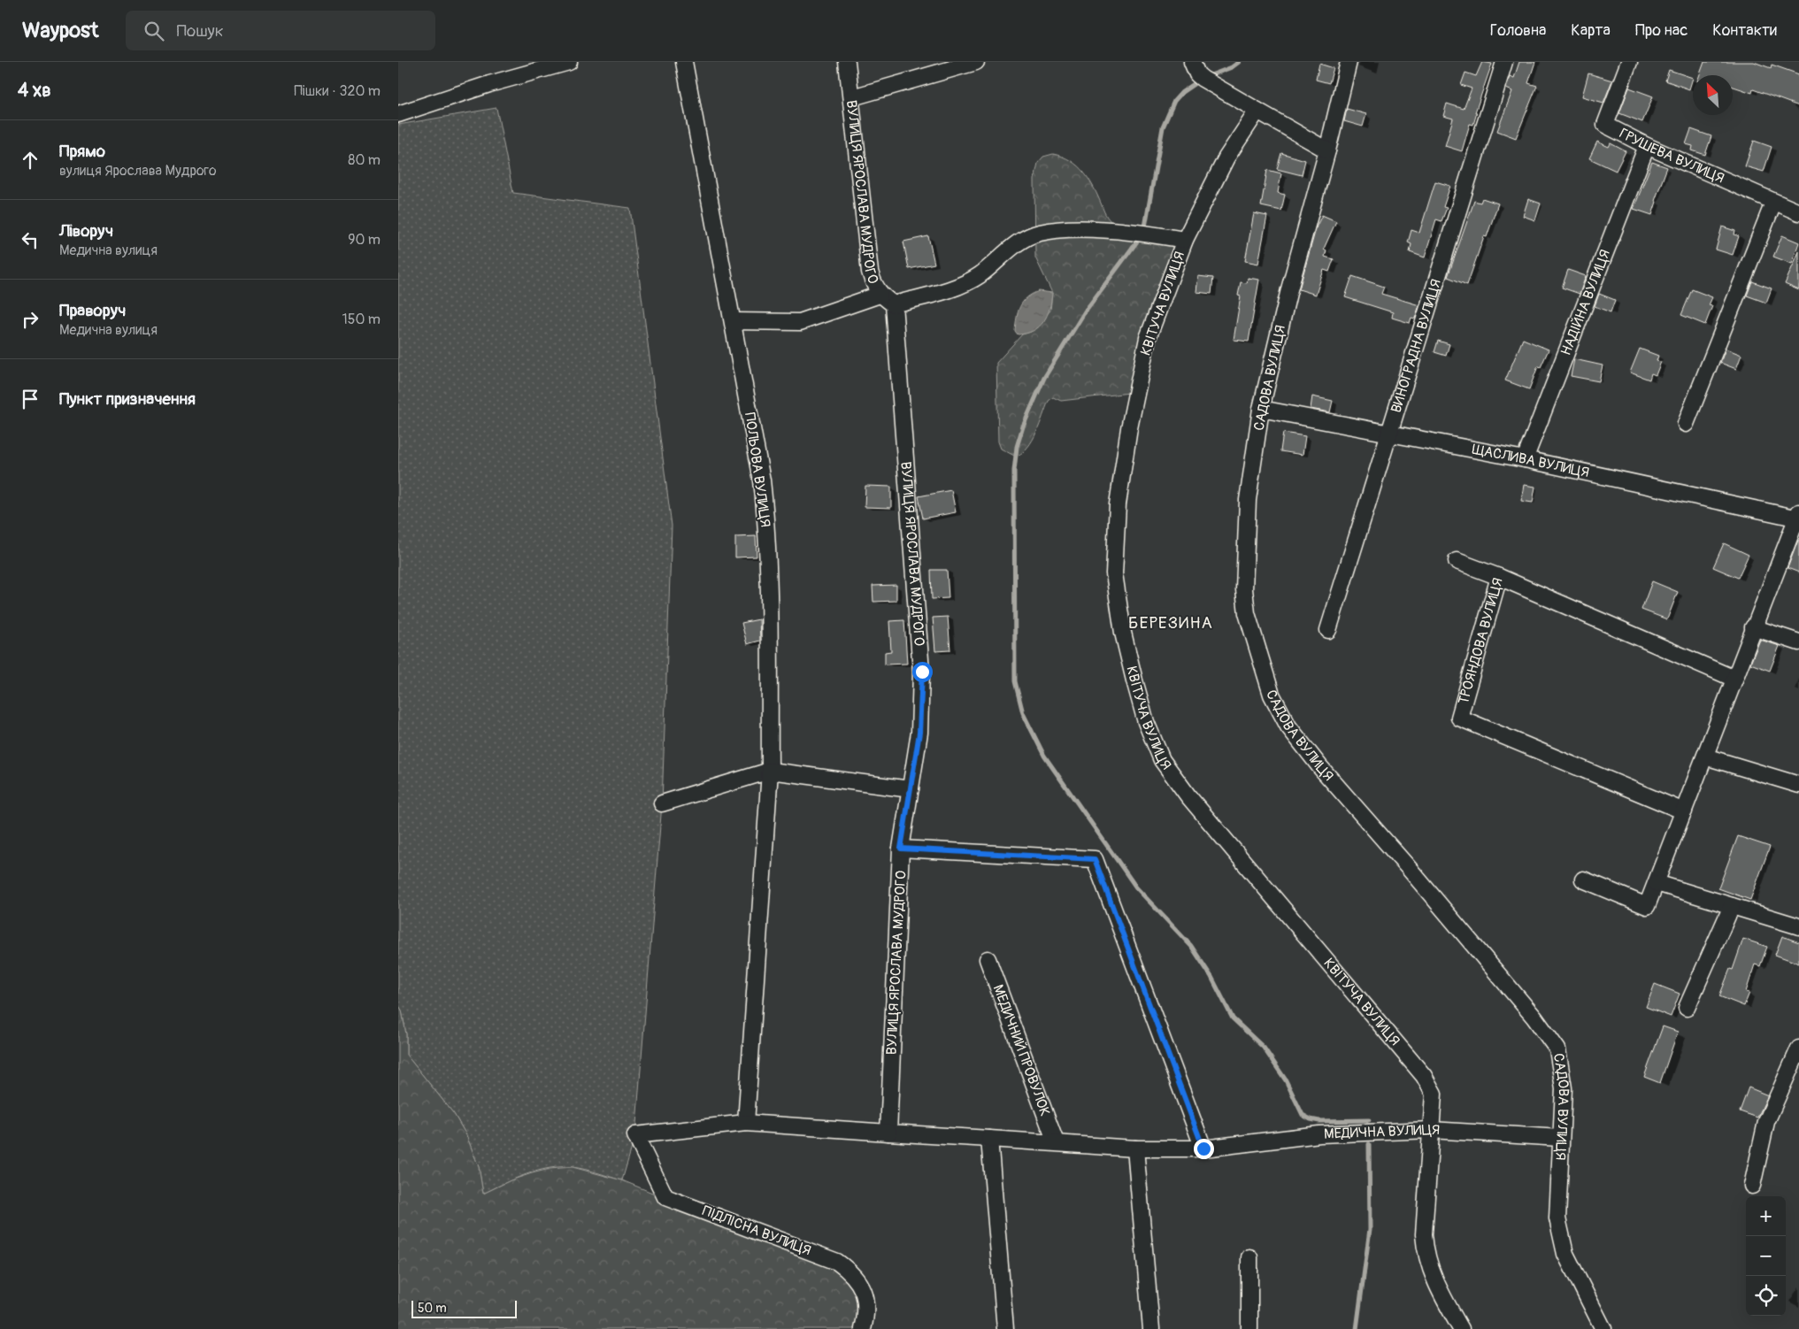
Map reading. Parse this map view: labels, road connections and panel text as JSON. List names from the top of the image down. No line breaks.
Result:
{"streets":{"street":["ГРУШЕВА ВУЛИЦЯ","ВУЛИЦЯ ЯРОСЛАВА МУДРОГО","НАДІЙНА ВУЛИЦЯ","КВІТУЧА ВУЛИЦЯ","ВИНОГРАДНА ВУЛИЦЯ","САДОВА ВУЛИЦЯ","ЩАСЛИВА ВУЛИЦЯ","ПОЛЬОВА ВУЛИЦЯ","ТРОЯНДОВА ВУЛИЦЯ","МЕДИЧНИЙ ПРОВУЛОК","МЕДИЧНА ВУЛИЦЯ","ПІДЛІСНА ВУЛИЦЯ"]},"crossings":[["ГРУШЕВА ВУЛИЦЯ","НАДІЙНА ВУЛИЦЯ"],["НАДІЙНА ВУЛИЦЯ","ЩАСЛИВА ВУЛИЦЯ"],["КВІТУЧА ВУЛИЦЯ","МЕДИЧНА ВУЛИЦЯ"],["ВИНОГРАДНА ВУЛИЦЯ","ЩАСЛИВА ВУЛИЦЯ"],["САДОВА ВУЛИЦЯ","ЩАСЛИВА ВУЛИЦЯ"],["САДОВА ВУЛИЦЯ","МЕДИЧНА ВУЛИЦЯ"],["ПОЛЬОВА ВУЛИЦЯ","ПІДЛІСНА ВУЛИЦЯ"],["МЕДИЧНИЙ ПРОВУЛОК","МЕДИЧНА ВУЛИЦЯ"]],"districts":["БЕРЕЗИНА"],"scale_bar":"50 m","north":"top left","page":{"header":"Waypost","search":"Пошук","nav":["Головна","Карта","Про нас","Контакти"],"heading":["4 хв","Пішки · 320 m"],"list":[["Прямо","вулиця Ярослава Мудрого","80 m"],["Ліворуч","Медична вулиця","90 m"],["Праворуч","Медична вулиця","150 m"],"Пункт призначення"],"map_buttons":["+","−"],"scale":"50 m"}}
